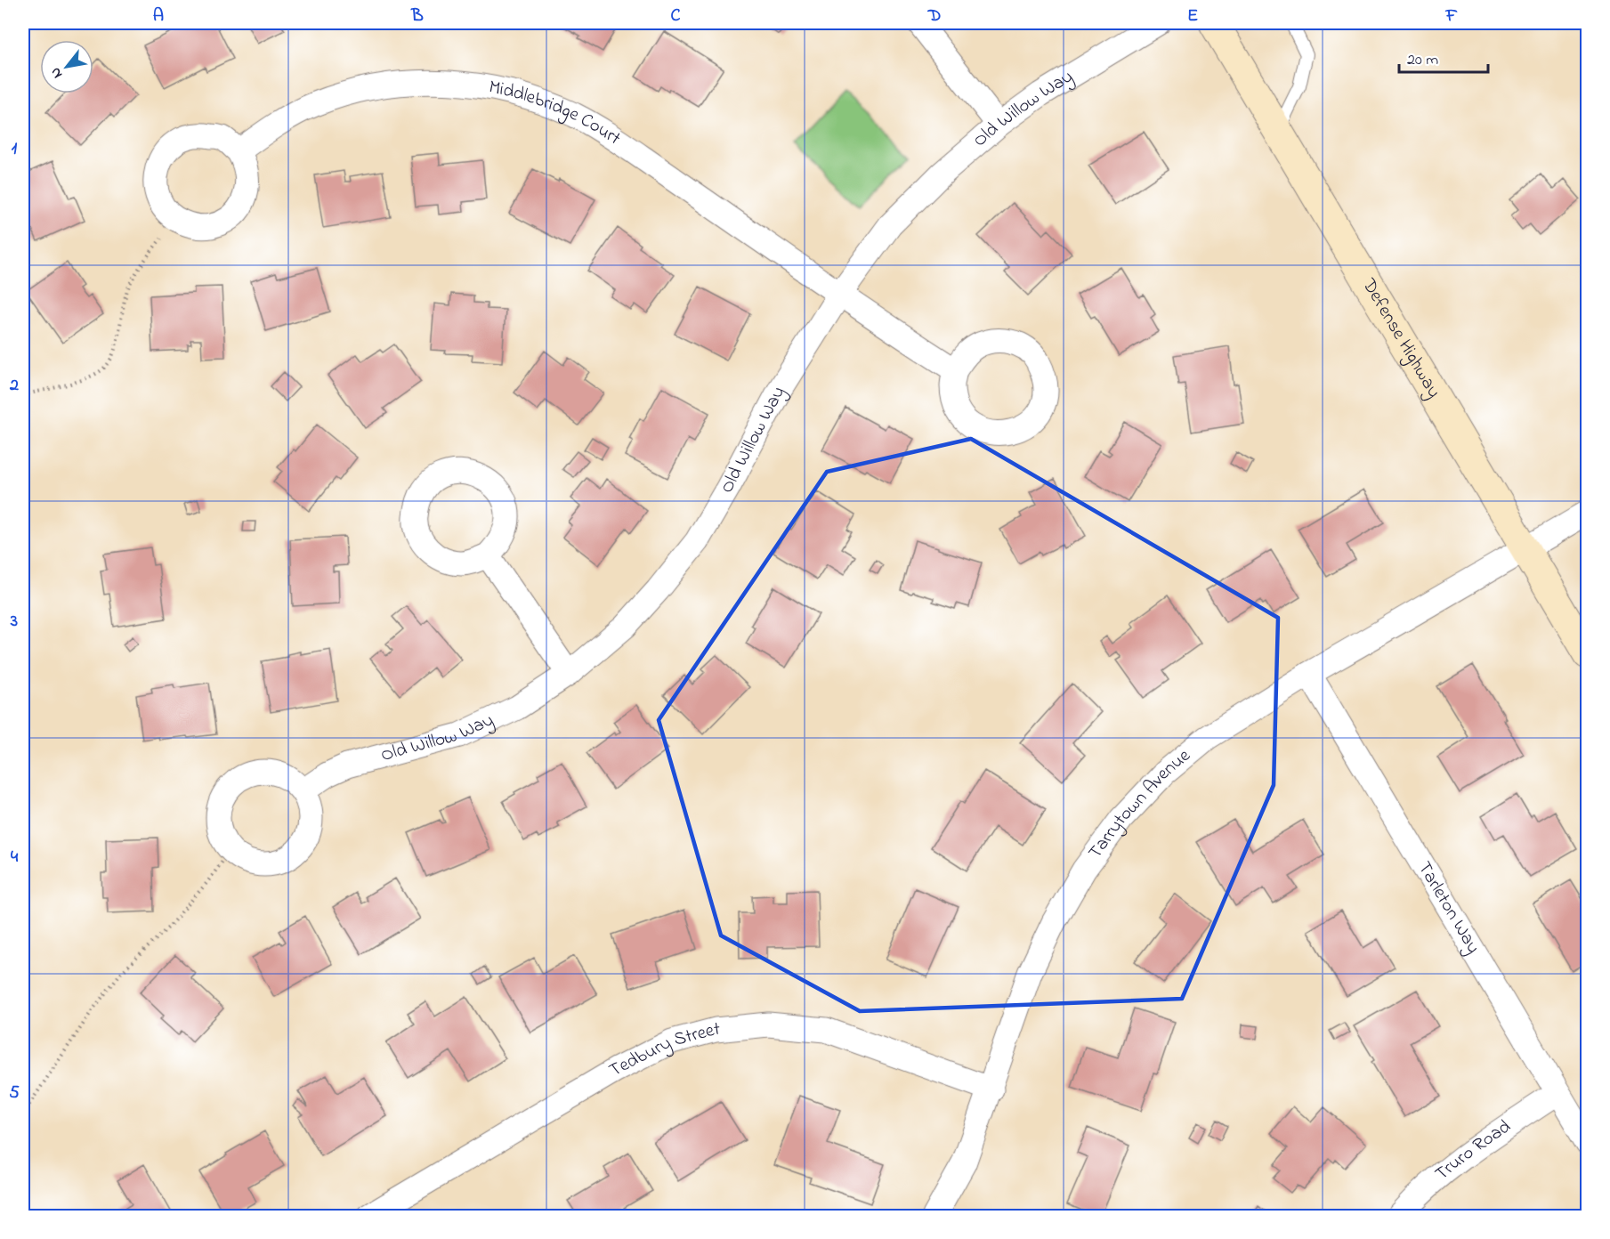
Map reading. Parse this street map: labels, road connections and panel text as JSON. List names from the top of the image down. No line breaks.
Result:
{"streets":{"main road":["Defense Highway"],"street":["Old Willow Way","Middlebridge Court","Tarrytown Avenue","Tarleton Way","Tedbury Street","Truro Road"]},"crossings":[["Old Willow Way","Middlebridge Court"],["Defense Highway","Tarrytown Avenue"],["Tarrytown Avenue","Tarleton Way"],["Tarrytown Avenue","Tedbury Street"],["Tarleton Way","Truro Road"]],"scale_bar":"20 m","north":"bottom left","grid":{"columns":["A","B","C","D","E","F"],"rows":["1","2","3","4","5"]}}
